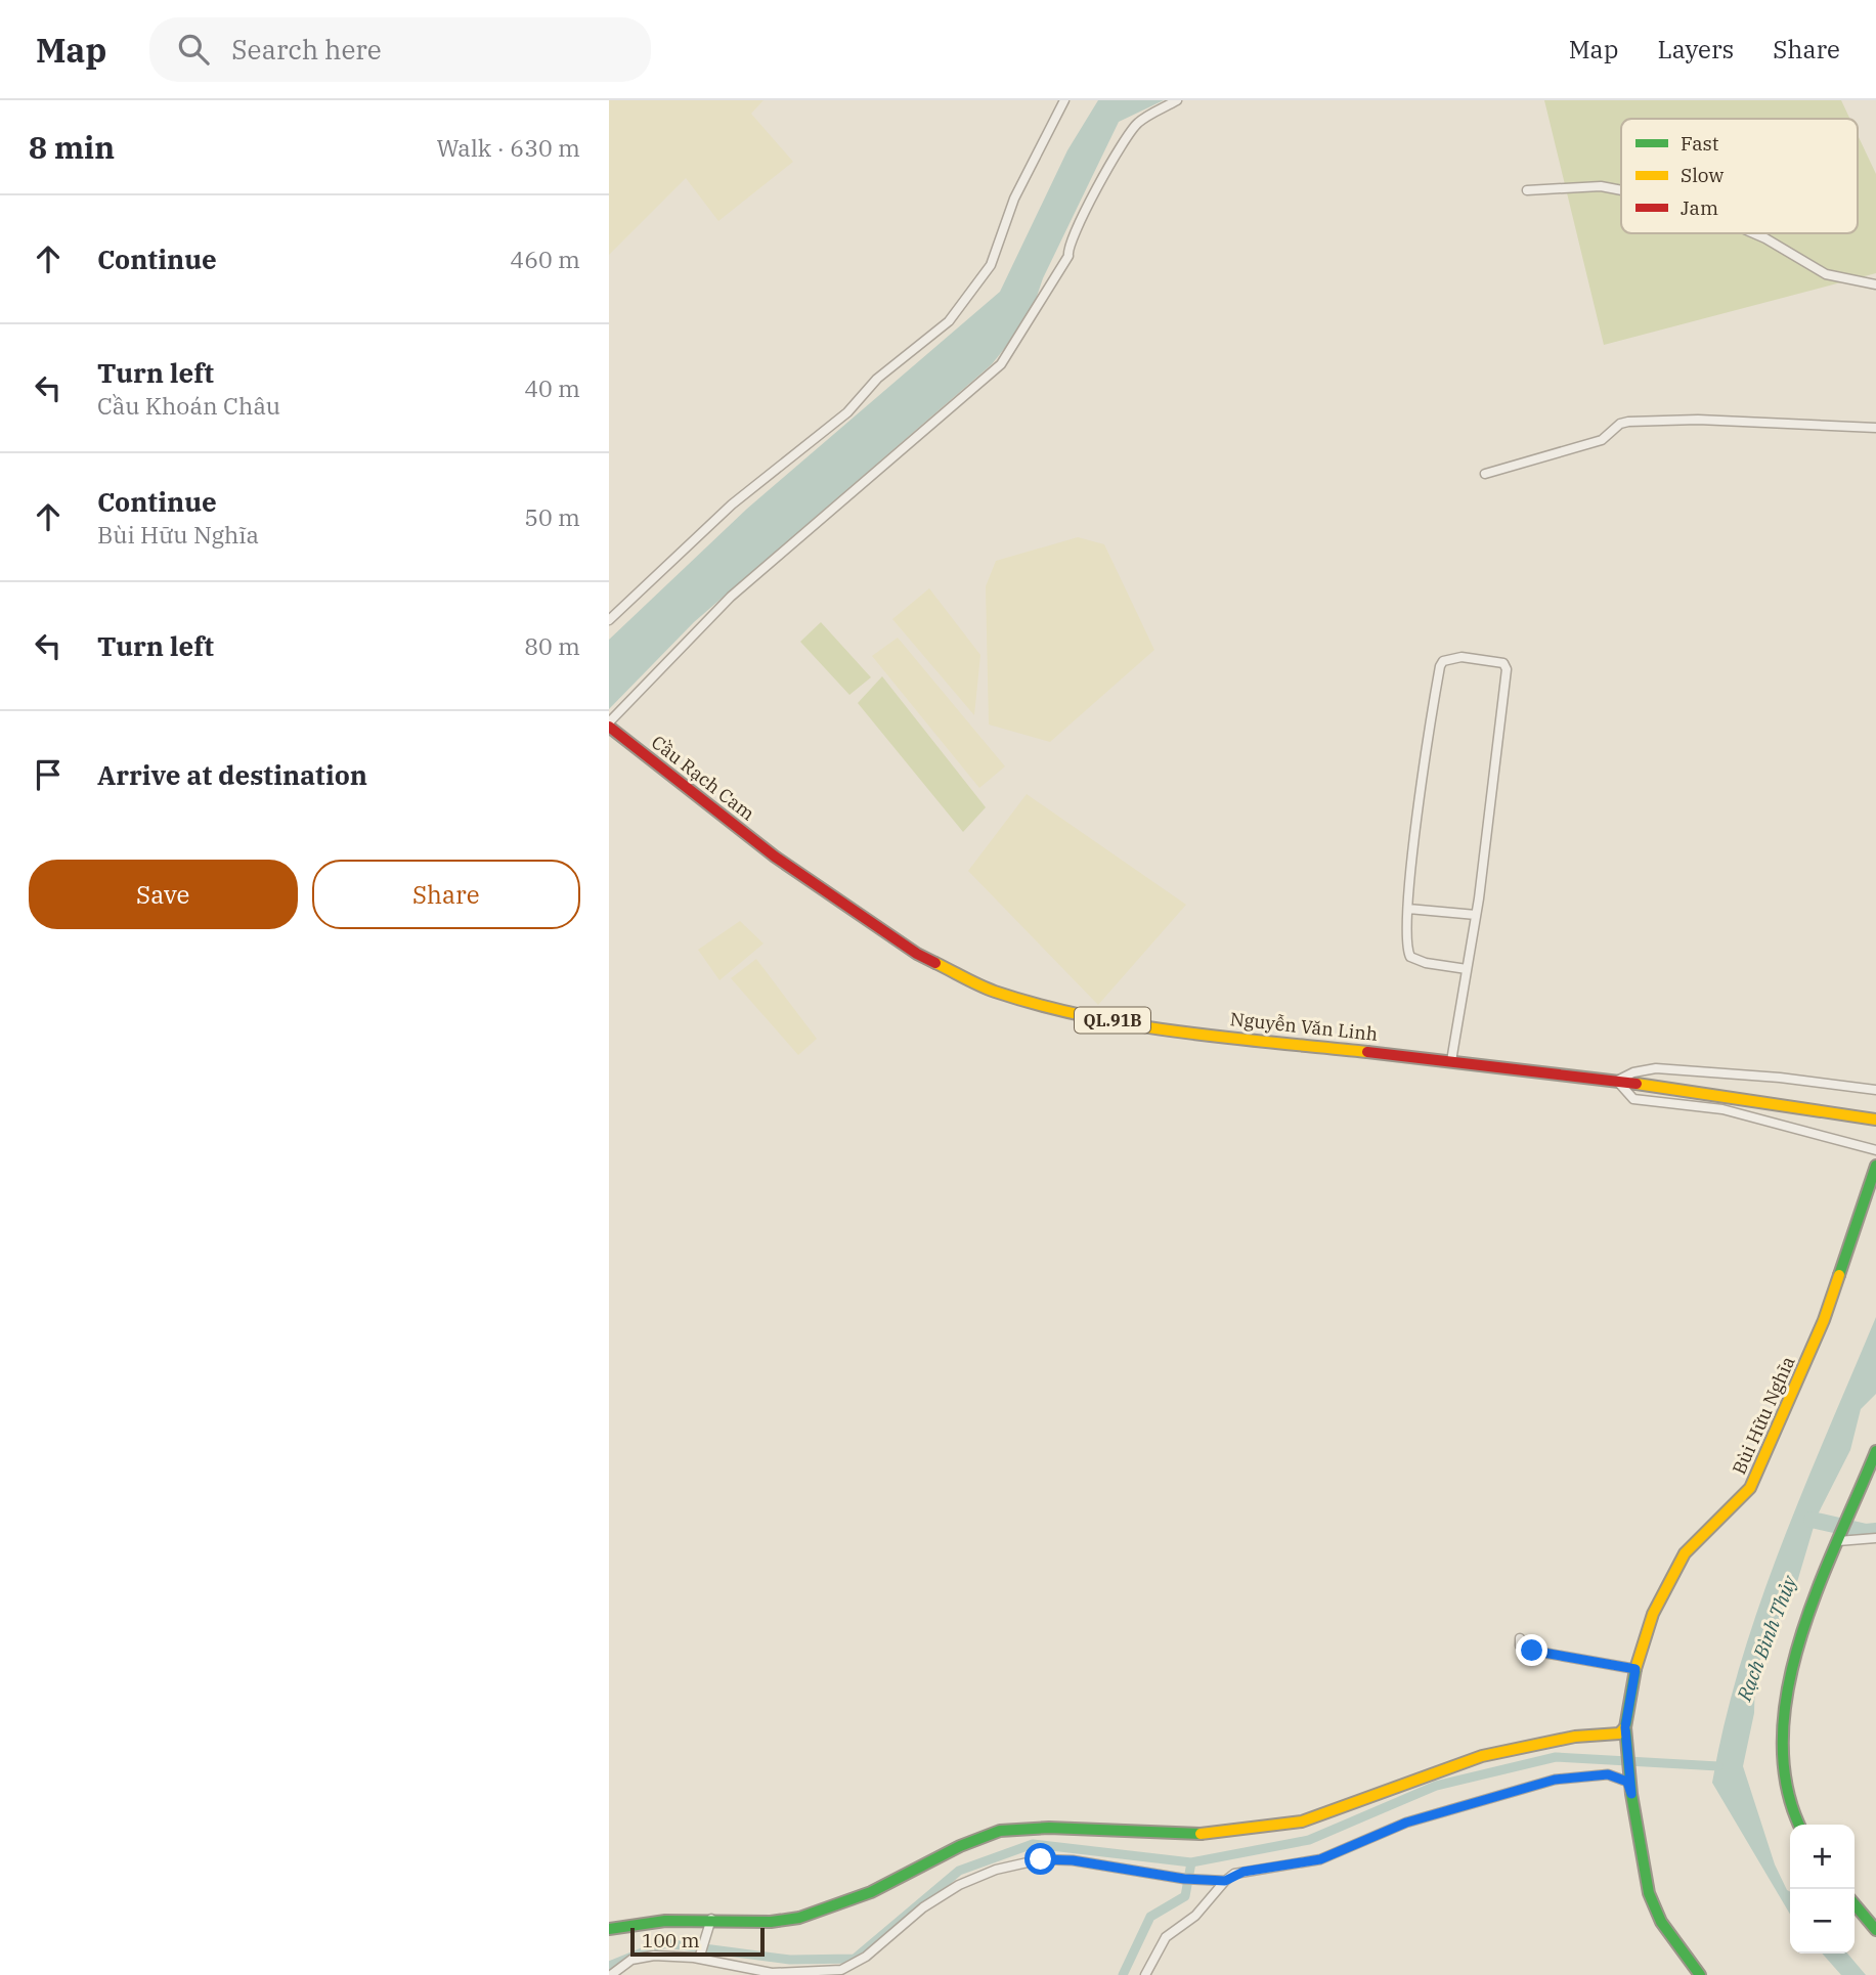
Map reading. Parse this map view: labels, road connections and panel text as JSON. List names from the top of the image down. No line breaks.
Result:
{"streets":{"main road":["Cầu Rạch Cam","QL.91B","Nguyễn Văn Linh","Bùi Hữu Nghĩa"]},"crossings":[["Cầu Rạch Cam","Nguyễn Văn Linh"]],"water":["Rạch Bình Thủy"],"legend":["Fast","Slow","Jam"],"scale_bar":"100 m","page":{"header":"Map","search":"Search here","nav":["Map","Layers","Share"],"heading":["8 min","Walk · 630 m"],"list":[["Continue","460 m"],["Turn left","Cầu Khoán Châu","40 m"],["Continue","Bùi Hữu Nghĩa","50 m"],["Turn left","80 m"],"Arrive at destination"],"buttons":["Save","Share"],"map_buttons":["+","−"],"scale":"100 m"}}
